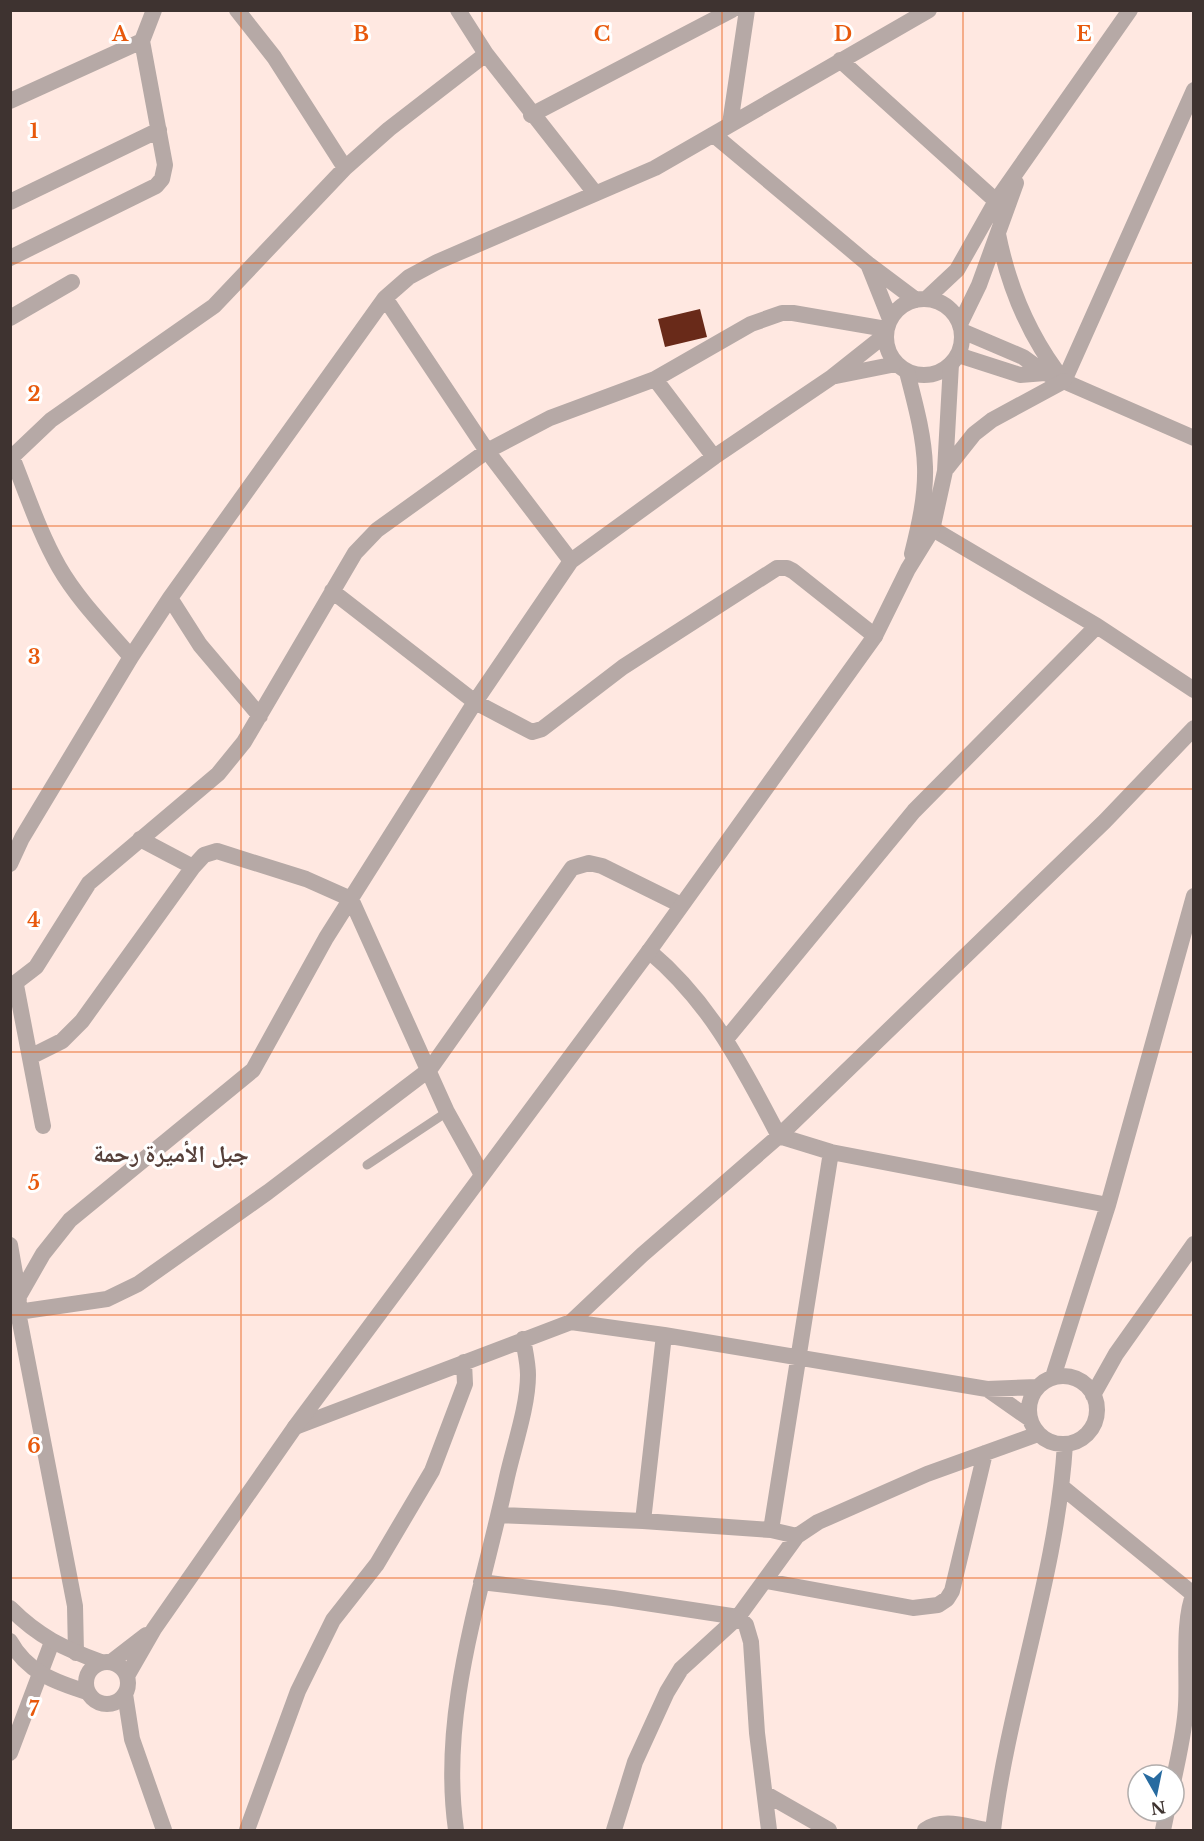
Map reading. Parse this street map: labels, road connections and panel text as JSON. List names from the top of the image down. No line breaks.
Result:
{"districts":["جبل الأميرة رحمة"],"north":"bottom","grid":{"columns":["A","B","C","D","E"],"rows":["1","2","3","4","5","6","7"]}}
